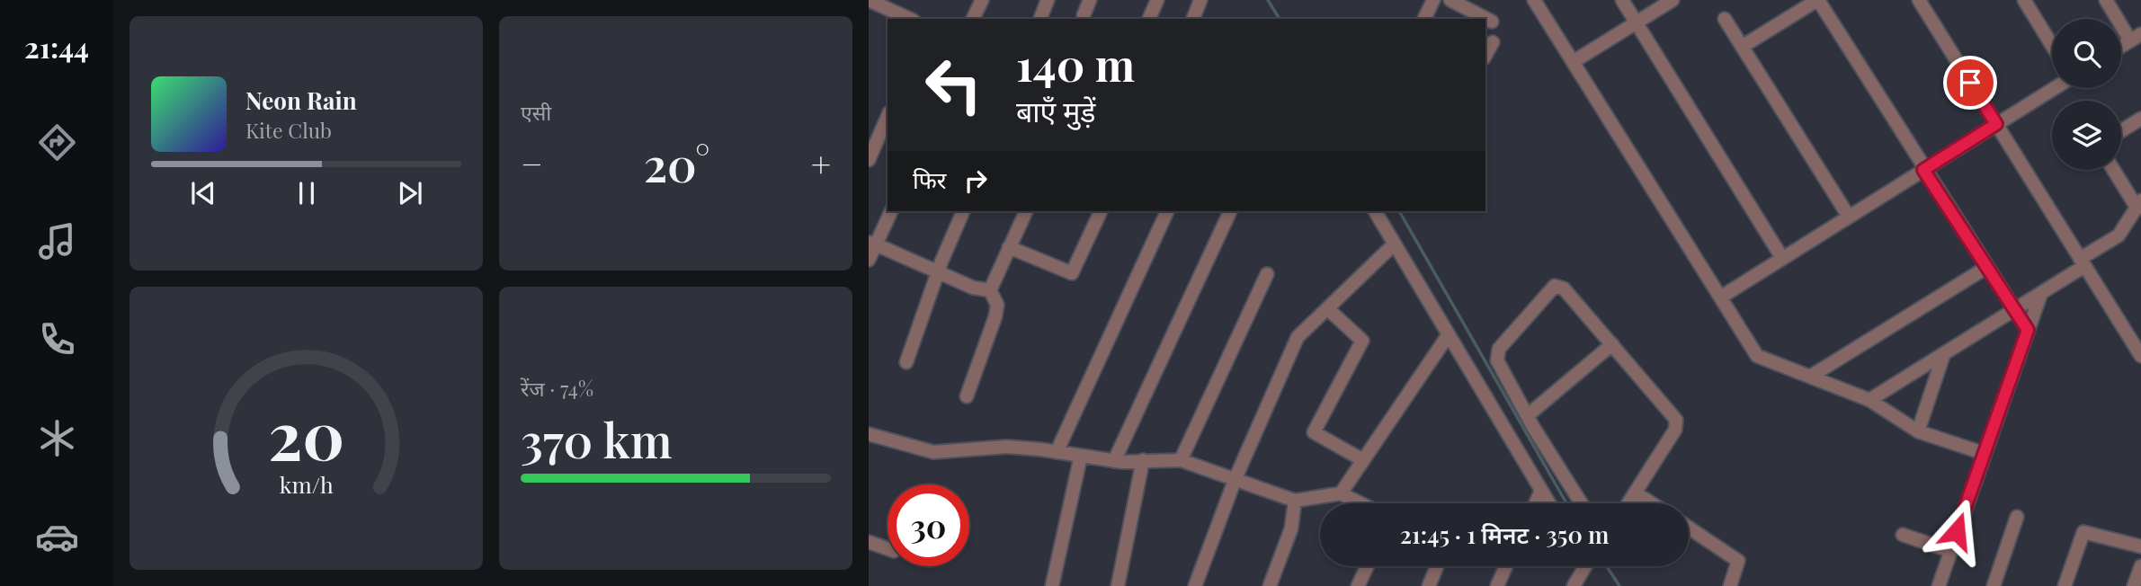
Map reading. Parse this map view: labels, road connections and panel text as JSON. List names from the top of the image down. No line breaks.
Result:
{"page":{"tabs":"21:44","tile":["एसी",["रेंज · 74%","370 km"]],"turn":["140 m","बाएँ मुड़ें"],"song":["Neon Rain","Kite Club"],"heat":["−","20°","+"],"then":"फिर","limit":"30","trip":"21:45 · 1 मिनट · 350 m","gauge":["20","km/h"]}}
